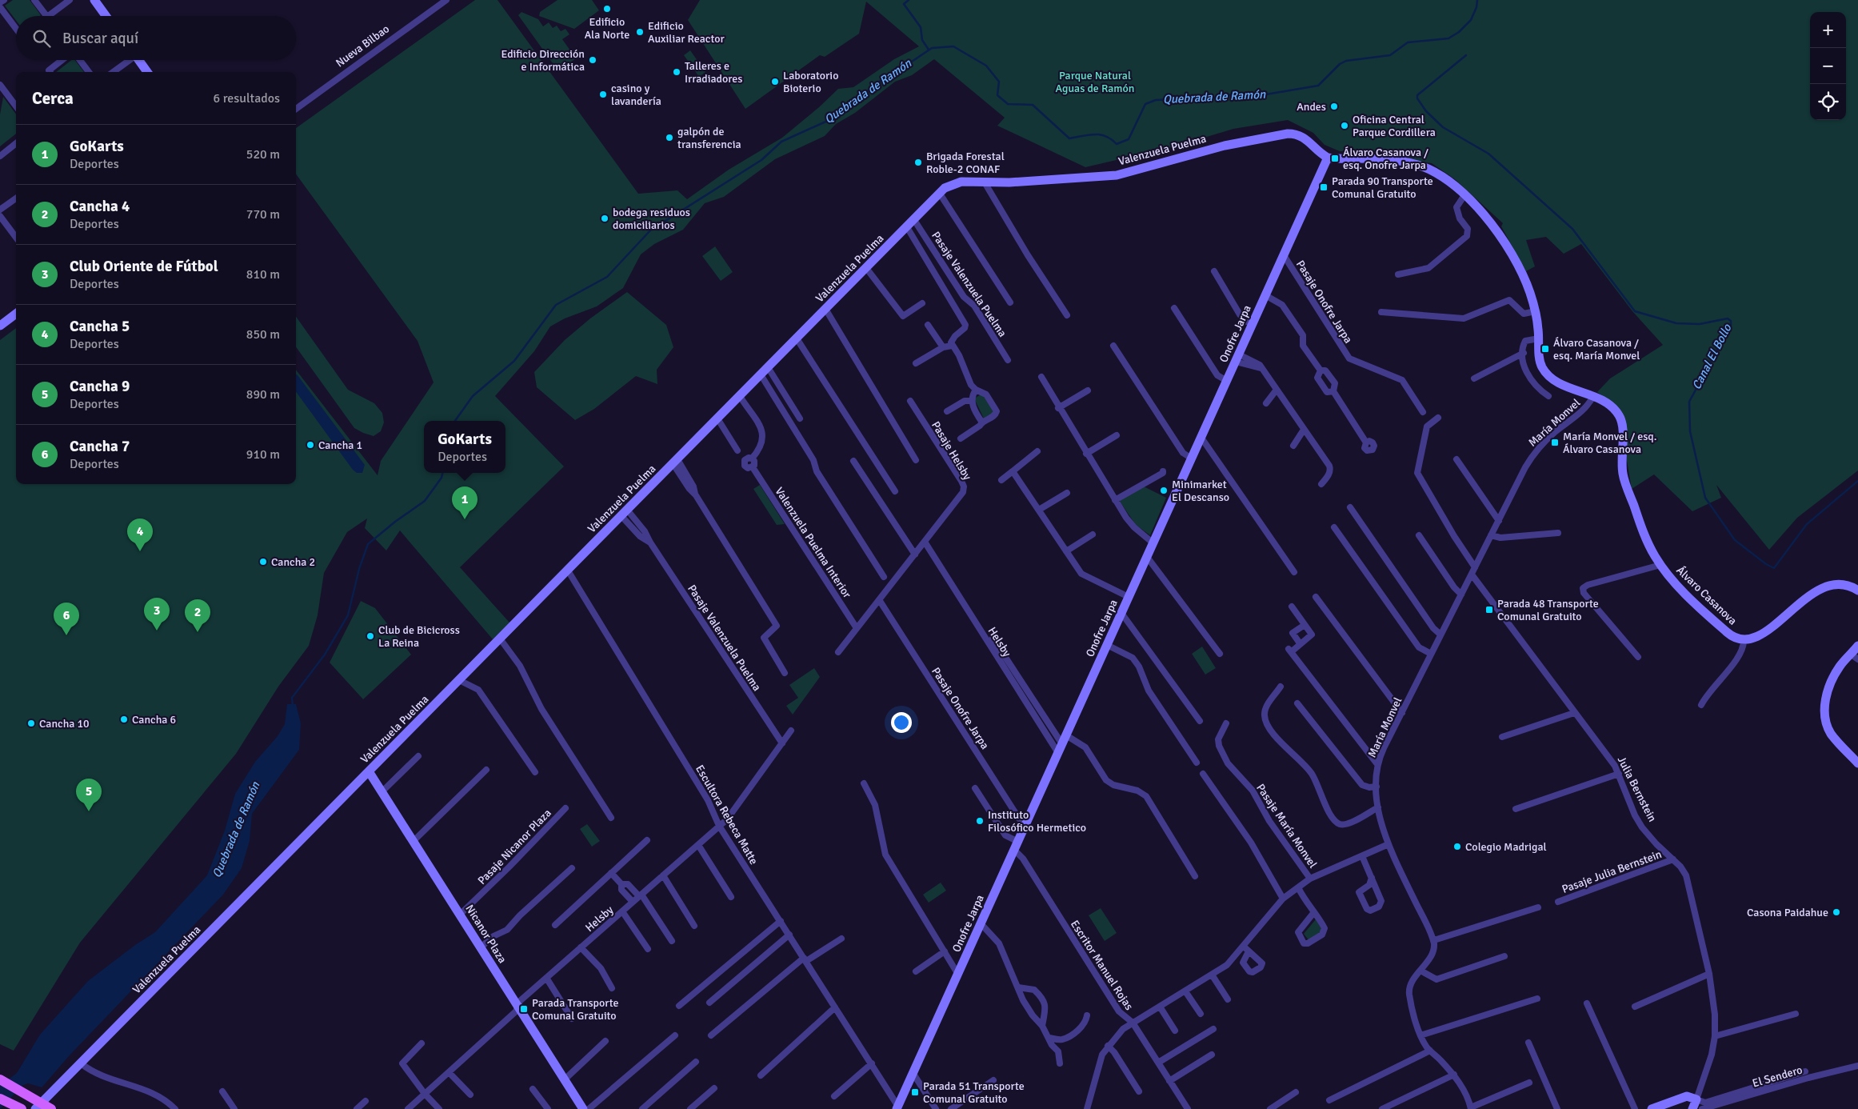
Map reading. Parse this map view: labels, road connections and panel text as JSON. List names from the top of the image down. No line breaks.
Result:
{"streets":{"street":["Nueva Bilbao","Valenzuela Puelma","Pasaje Valenzuela Puelma","Pasaje Onofre Jarpa","Onofre Jarpa","María Monvel","Pasaje Helsby","Valenzuela Puelma Interior","Álvaro Casanova","Helsby","Julia Bernstein","Escultora Rebeca Matte","Pasaje María Monvel","Pasaje Nicanor Plaza","Pasaje Julia Bernstein","Nicanor Plaza","Escritor Manuel Rojas","El Sendero"]},"crossings":[["Valenzuela Puelma","Pasaje Valenzuela Puelma"],["Valenzuela Puelma","Onofre Jarpa"],["Valenzuela Puelma","Valenzuela Puelma Interior"],["Valenzuela Puelma","Álvaro Casanova"],["Valenzuela Puelma","Escultora Rebeca Matte"],["Valenzuela Puelma","Nicanor Plaza"],["Pasaje Valenzuela Puelma","Helsby"],["Pasaje Onofre Jarpa","Onofre Jarpa"],["Onofre Jarpa","Álvaro Casanova"],["Onofre Jarpa","Helsby"],["Onofre Jarpa","Escultora Rebeca Matte"],["Onofre Jarpa","Escritor Manuel Rojas"],["María Monvel","Álvaro Casanova"],["María Monvel","Julia Bernstein"],["Pasaje Helsby","Helsby"],["Helsby","Escultora Rebeca Matte"],["Helsby","Nicanor Plaza"],["Julia Bernstein","Pasaje Julia Bernstein"],["Pasaje Nicanor Plaza","Nicanor Plaza"]],"water":["Quebrada de Ramón","Canal El Bollo"],"parks":["Parque Natural Aguas de Ramón"],"places":{"other":["Edificio Ala Norte","Edificio Auxiliar Reactor","Edificio Dirección e Informática","Talleres e Irradiadores","Laboratorio Bioterio","casino y lavandería","Andes","Oficina Central Parque Cordillera","galpón de transferencia","Brigada Forestal Roble-2 CONAF","bodega residuos domiciliarios","Cancha 1","Minimarket El Descanso","Cancha 2","Club de Bicicross La Reina","Cancha 6","Cancha 10","Instituto Filosófico Hermetico","Colegio Madrigal","Casona Paidahue"],"transit":["Álvaro Casanova / esq. Onofre Jarpa","Parada 90 Transporte Comunal Gratuito","Álvaro Casanova / esq. María Monvel","María Monvel / esq. Álvaro Casanova","Parada 48 Transporte Comunal Gratuito","Parada Transporte Comunal Gratuito","Parada 51 Transporte Comunal Gratuito"]},"page":{"map_buttons":["+","−"],"search":"Buscar aquí","heading":["Cerca","6 resultados"],"list":[{"mark":"1","name":"GoKarts","note":"Deportes","value":"520 m"},{"mark":"2","name":"Cancha 4","note":"Deportes","value":"770 m"},{"mark":"3","name":"Club Oriente de Fútbol","note":"Deportes","value":"810 m"},{"mark":"4","name":"Cancha 5","note":"Deportes","value":"850 m"},{"mark":"5","name":"Cancha 9","note":"Deportes","value":"890 m"},{"mark":"6","name":"Cancha 7","note":"Deportes","value":"910 m"}],"popup":["GoKarts","Deportes"],"pins":["1","4","3","2","6","5"]}}
